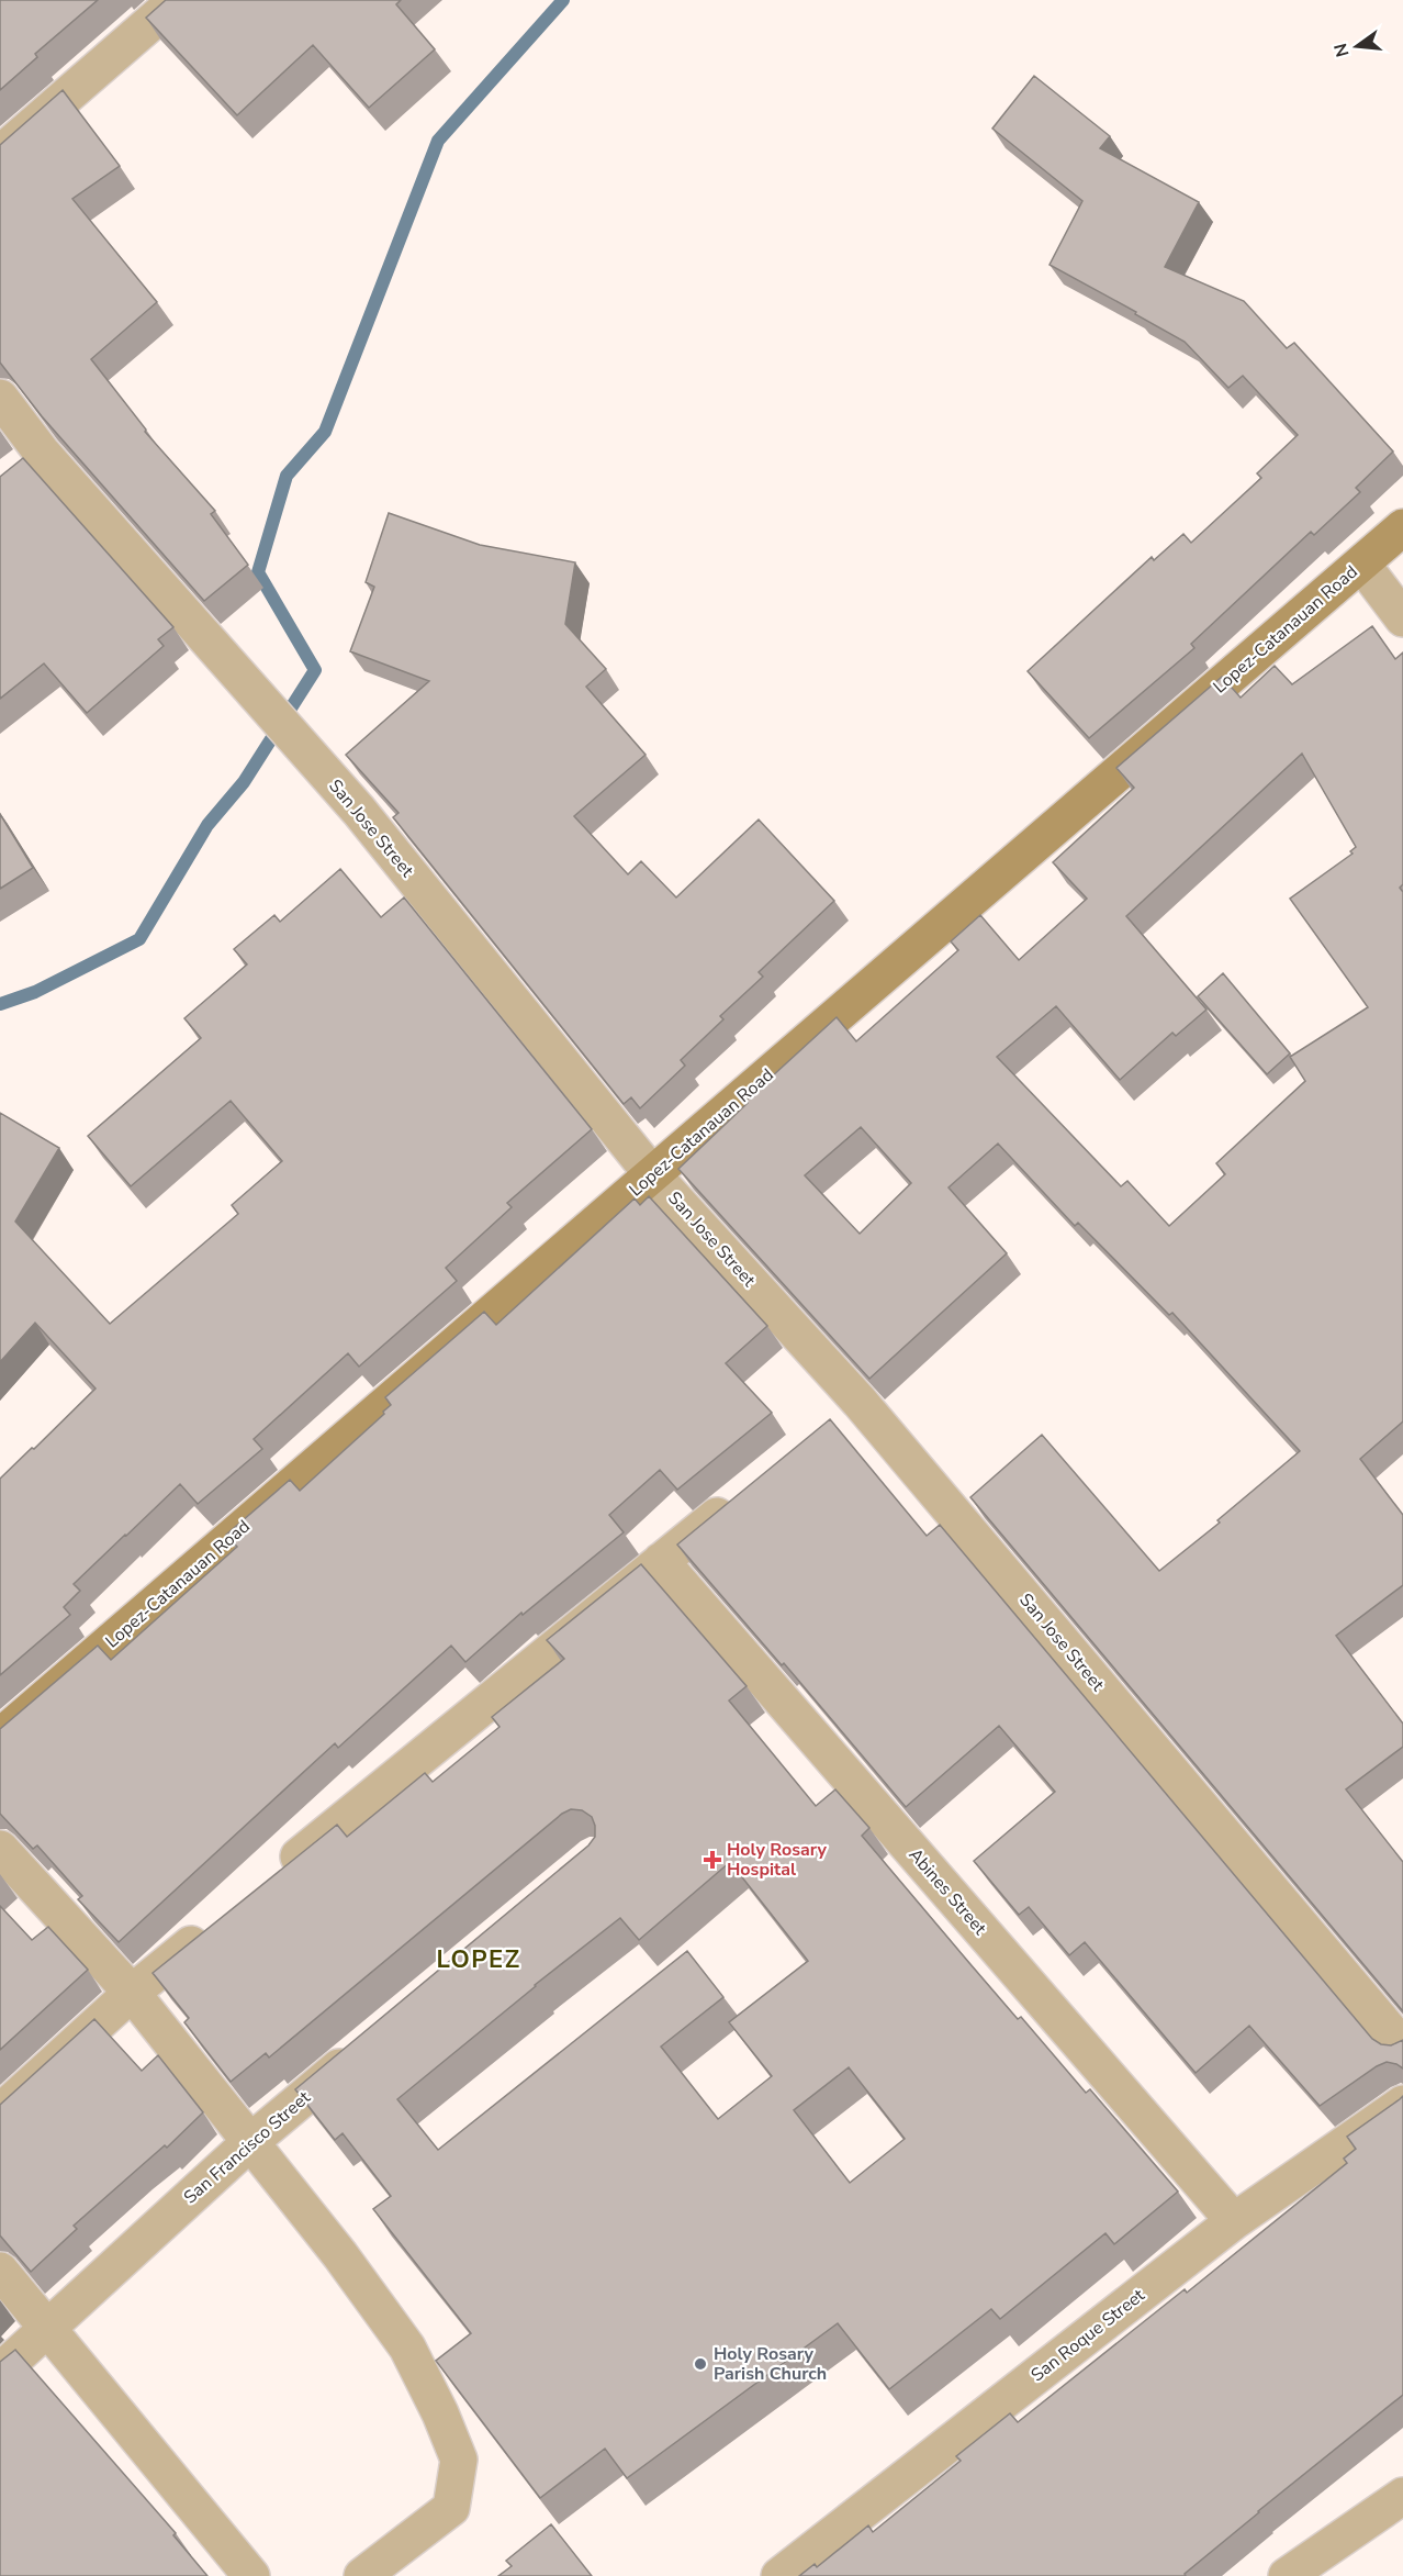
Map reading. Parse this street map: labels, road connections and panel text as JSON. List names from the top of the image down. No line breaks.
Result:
{"streets":{"main road":["Lopez-Catanauan Road"],"street":["San Jose Street","Abines Street","San Francisco Street","San Roque Street"]},"crossings":[["Lopez-Catanauan Road","San Jose Street"],["Abines Street","San Roque Street"]],"districts":["LOPEZ"],"places":{"health":["Holy Rosary Hospital"],"other":["Holy Rosary Parish Church"]},"north":"left"}
